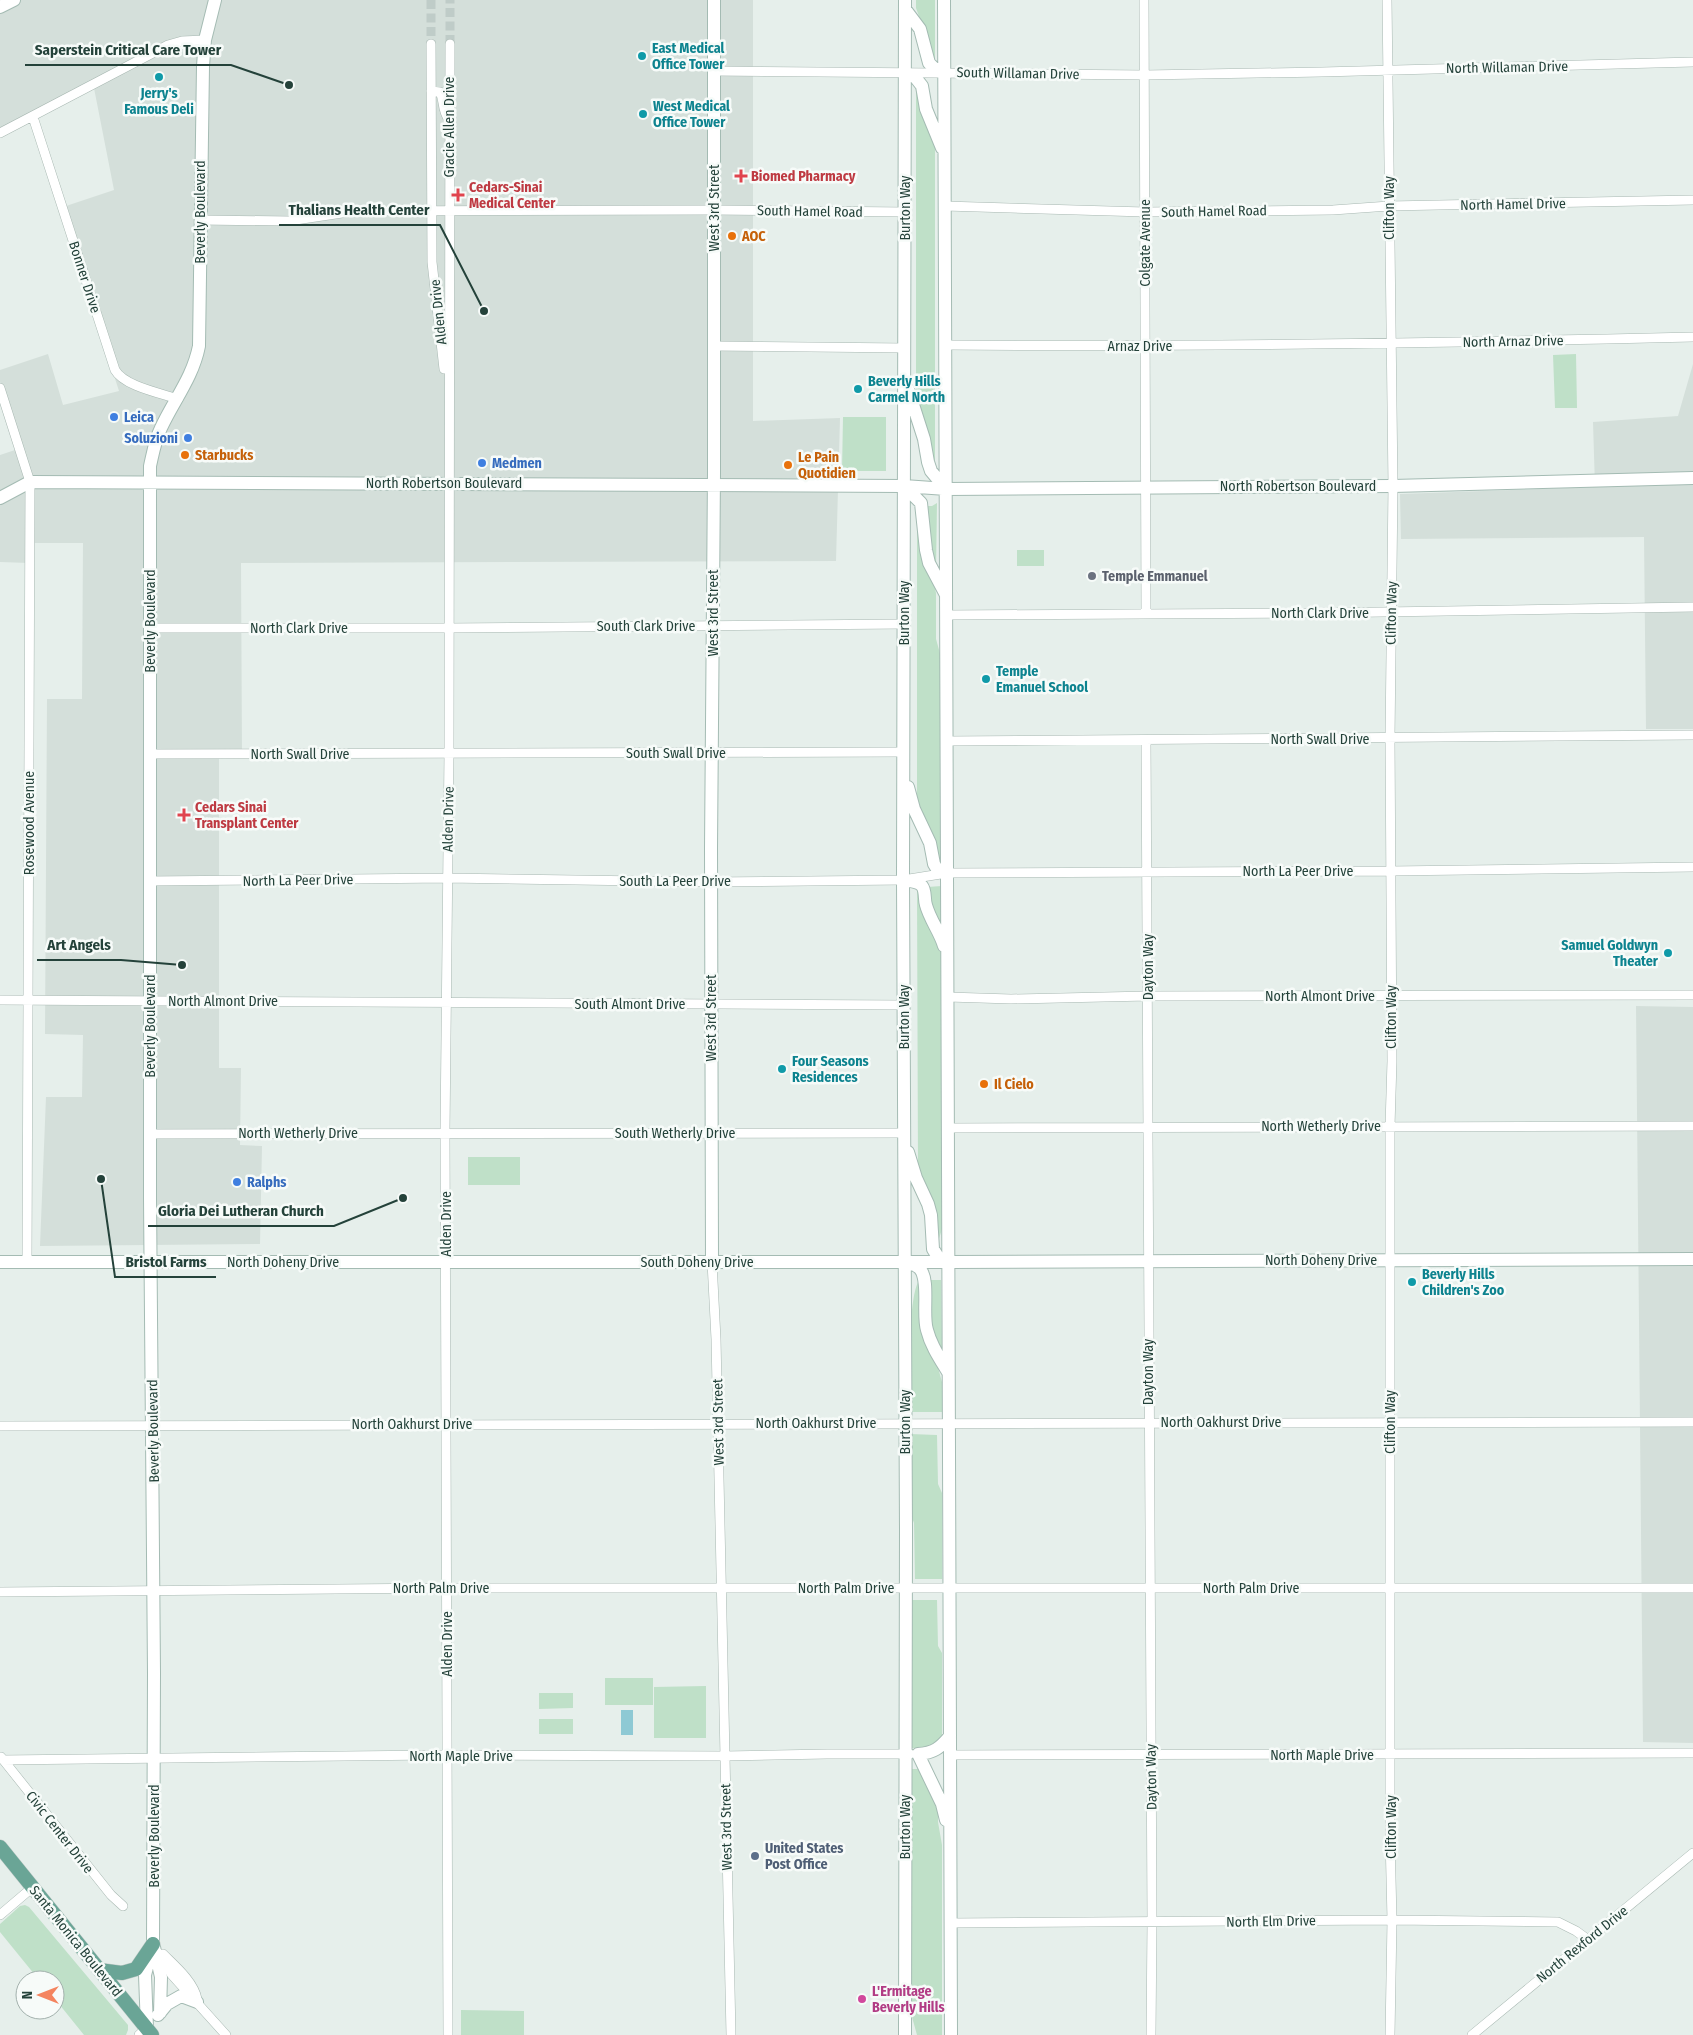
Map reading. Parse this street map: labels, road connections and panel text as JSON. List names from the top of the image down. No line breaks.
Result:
{"streets":{"main road":["West 3rd Street","Burton Way","Beverly Boulevard","North Robertson Boulevard","North Doheny Drive","South Doheny Drive","Santa Monica Boulevard"],"street":["North Willaman Drive","South Willaman Drive","Gracie Allen Drive","North Hamel Drive","Clifton Way","South Hamel Road","Colgate Avenue","Bonner Drive","Alden Drive","North Arnaz Drive","Arnaz Drive","North Clark Drive","South Clark Drive","North Swall Drive","South Swall Drive","Rosewood Avenue","North La Peer Drive","South La Peer Drive","Dayton Way","North Almont Drive","South Almont Drive","North Wetherly Drive","South Wetherly Drive","North Oakhurst Drive","North Palm Drive","North Maple Drive","Civic Center Drive","North Elm Drive","North Rexford Drive"]},"crossings":[["North Willaman Drive","South Willaman Drive"],["North Willaman Drive","Clifton Way"],["South Willaman Drive","West 3rd Street"],["South Willaman Drive","Burton Way"],["South Willaman Drive","Colgate Avenue"],["Gracie Allen Drive","South Hamel Road"],["Gracie Allen Drive","Alden Drive"],["North Hamel Drive","Clifton Way"],["North Hamel Drive","South Hamel Road"],["West 3rd Street","South Hamel Road"],["West 3rd Street","North Robertson Boulevard"],["West 3rd Street","South Clark Drive"],["West 3rd Street","South Swall Drive"],["West 3rd Street","South La Peer Drive"],["West 3rd Street","South Almont Drive"],["West 3rd Street","South Wetherly Drive"],["West 3rd Street","South Doheny Drive"],["West 3rd Street","North Oakhurst Drive"],["West 3rd Street","North Palm Drive"],["West 3rd Street","North Maple Drive"],["Burton Way","South Hamel Road"],["Burton Way","North Robertson Boulevard"],["Burton Way","South Clark Drive"],["Burton Way","South Swall Drive"],["Burton Way","North La Peer Drive"],["Burton Way","South La Peer Drive"],["Burton Way","South Almont Drive"],["Burton Way","South Wetherly Drive"],["Burton Way","South Doheny Drive"],["Burton Way","North Oakhurst Drive"],["Burton Way","North Palm Drive"],["Burton Way","North Maple Drive"],["Clifton Way","North Arnaz Drive"],["Clifton Way","North Robertson Boulevard"],["Clifton Way","North Clark Drive"],["Clifton Way","North Swall Drive"],["Clifton Way","North La Peer Drive"],["Clifton Way","North Almont Drive"],["Clifton Way","North Wetherly Drive"],["Clifton Way","North Doheny Drive"],["Clifton Way","North Oakhurst Drive"],["Clifton Way","North Palm Drive"],["Clifton Way","North Maple Drive"],["Clifton Way","North Elm Drive"],["South Hamel Road","Beverly Boulevard"],["South Hamel Road","Colgate Avenue"],["South Hamel Road","Alden Drive"],["Beverly Boulevard","Bonner Drive"],["Beverly Boulevard","North Robertson Boulevard"],["Beverly Boulevard","North Clark Drive"],["Beverly Boulevard","North Swall Drive"],["Beverly Boulevard","North La Peer Drive"],["Beverly Boulevard","North Almont Drive"],["Beverly Boulevard","North Wetherly Drive"],["Beverly Boulevard","North Doheny Drive"],["Beverly Boulevard","North Oakhurst Drive"],["Beverly Boulevard","North Palm Drive"],["Beverly Boulevard","North Maple Drive"],["Beverly Boulevard","Santa Monica Boulevard"],["Colgate Avenue","Arnaz Drive"],["Colgate Avenue","North Robertson Boulevard"],["Alden Drive","North Robertson Boulevard"],["Alden Drive","North Clark Drive"],["Alden Drive","South Clark Drive"],["Alden Drive","North Swall Drive"],["Alden Drive","South Swall Drive"],["Alden Drive","North La Peer Drive"],["Alden Drive","South La Peer Drive"],["Alden Drive","North Almont Drive"],["Alden Drive","South Almont Drive"],["Alden Drive","North Wetherly Drive"],["Alden Drive","South Wetherly Drive"],["Alden Drive","North Doheny Drive"],["Alden Drive","South Doheny Drive"],["Alden Drive","North Oakhurst Drive"],["Alden Drive","North Palm Drive"],["Alden Drive","North Maple Drive"],["North Arnaz Drive","Arnaz Drive"],["North Robertson Boulevard","Rosewood Avenue"],["North Clark Drive","South Clark Drive"],["North Swall Drive","South Swall Drive"],["North Swall Drive","Dayton Way"],["Rosewood Avenue","North Almont Drive"],["Rosewood Avenue","North Doheny Drive"],["North La Peer Drive","South La Peer Drive"],["North La Peer Drive","Dayton Way"],["Dayton Way","North Almont Drive"],["Dayton Way","North Wetherly Drive"],["Dayton Way","North Doheny Drive"],["Dayton Way","North Oakhurst Drive"],["Dayton Way","North Palm Drive"],["Dayton Way","North Maple Drive"],["Dayton Way","North Elm Drive"],["North Almont Drive","South Almont Drive"],["North Wetherly Drive","South Wetherly Drive"],["North Doheny Drive","South Doheny Drive"],["North Maple Drive","Civic Center Drive"],["North Elm Drive","North Rexford Drive"]],"places":{"other":["East Medical Office Tower","Jerry's Famous Deli","Saperstein Critical Care Tower","West Medical Office Tower","AOC","Thalians Health Center","Beverly Hills Carmel North","Leica","Soluzioni","Starbucks","Medmen","Le Pain Quotidien","Temple Emmanuel","Temple Emanuel School","Samuel Goldwyn Theater","Art Angels","Four Seasons Residences","Il Cielo","Bristol Farms","Ralphs","Gloria Dei Lutheran Church","Beverly Hills Children's Zoo","United States Post Office","L'Ermitage Beverly Hills"],"health":["Biomed Pharmacy","Cedars-Sinai Medical Center","Cedars Sinai Transplant Center"]},"north":"left"}
